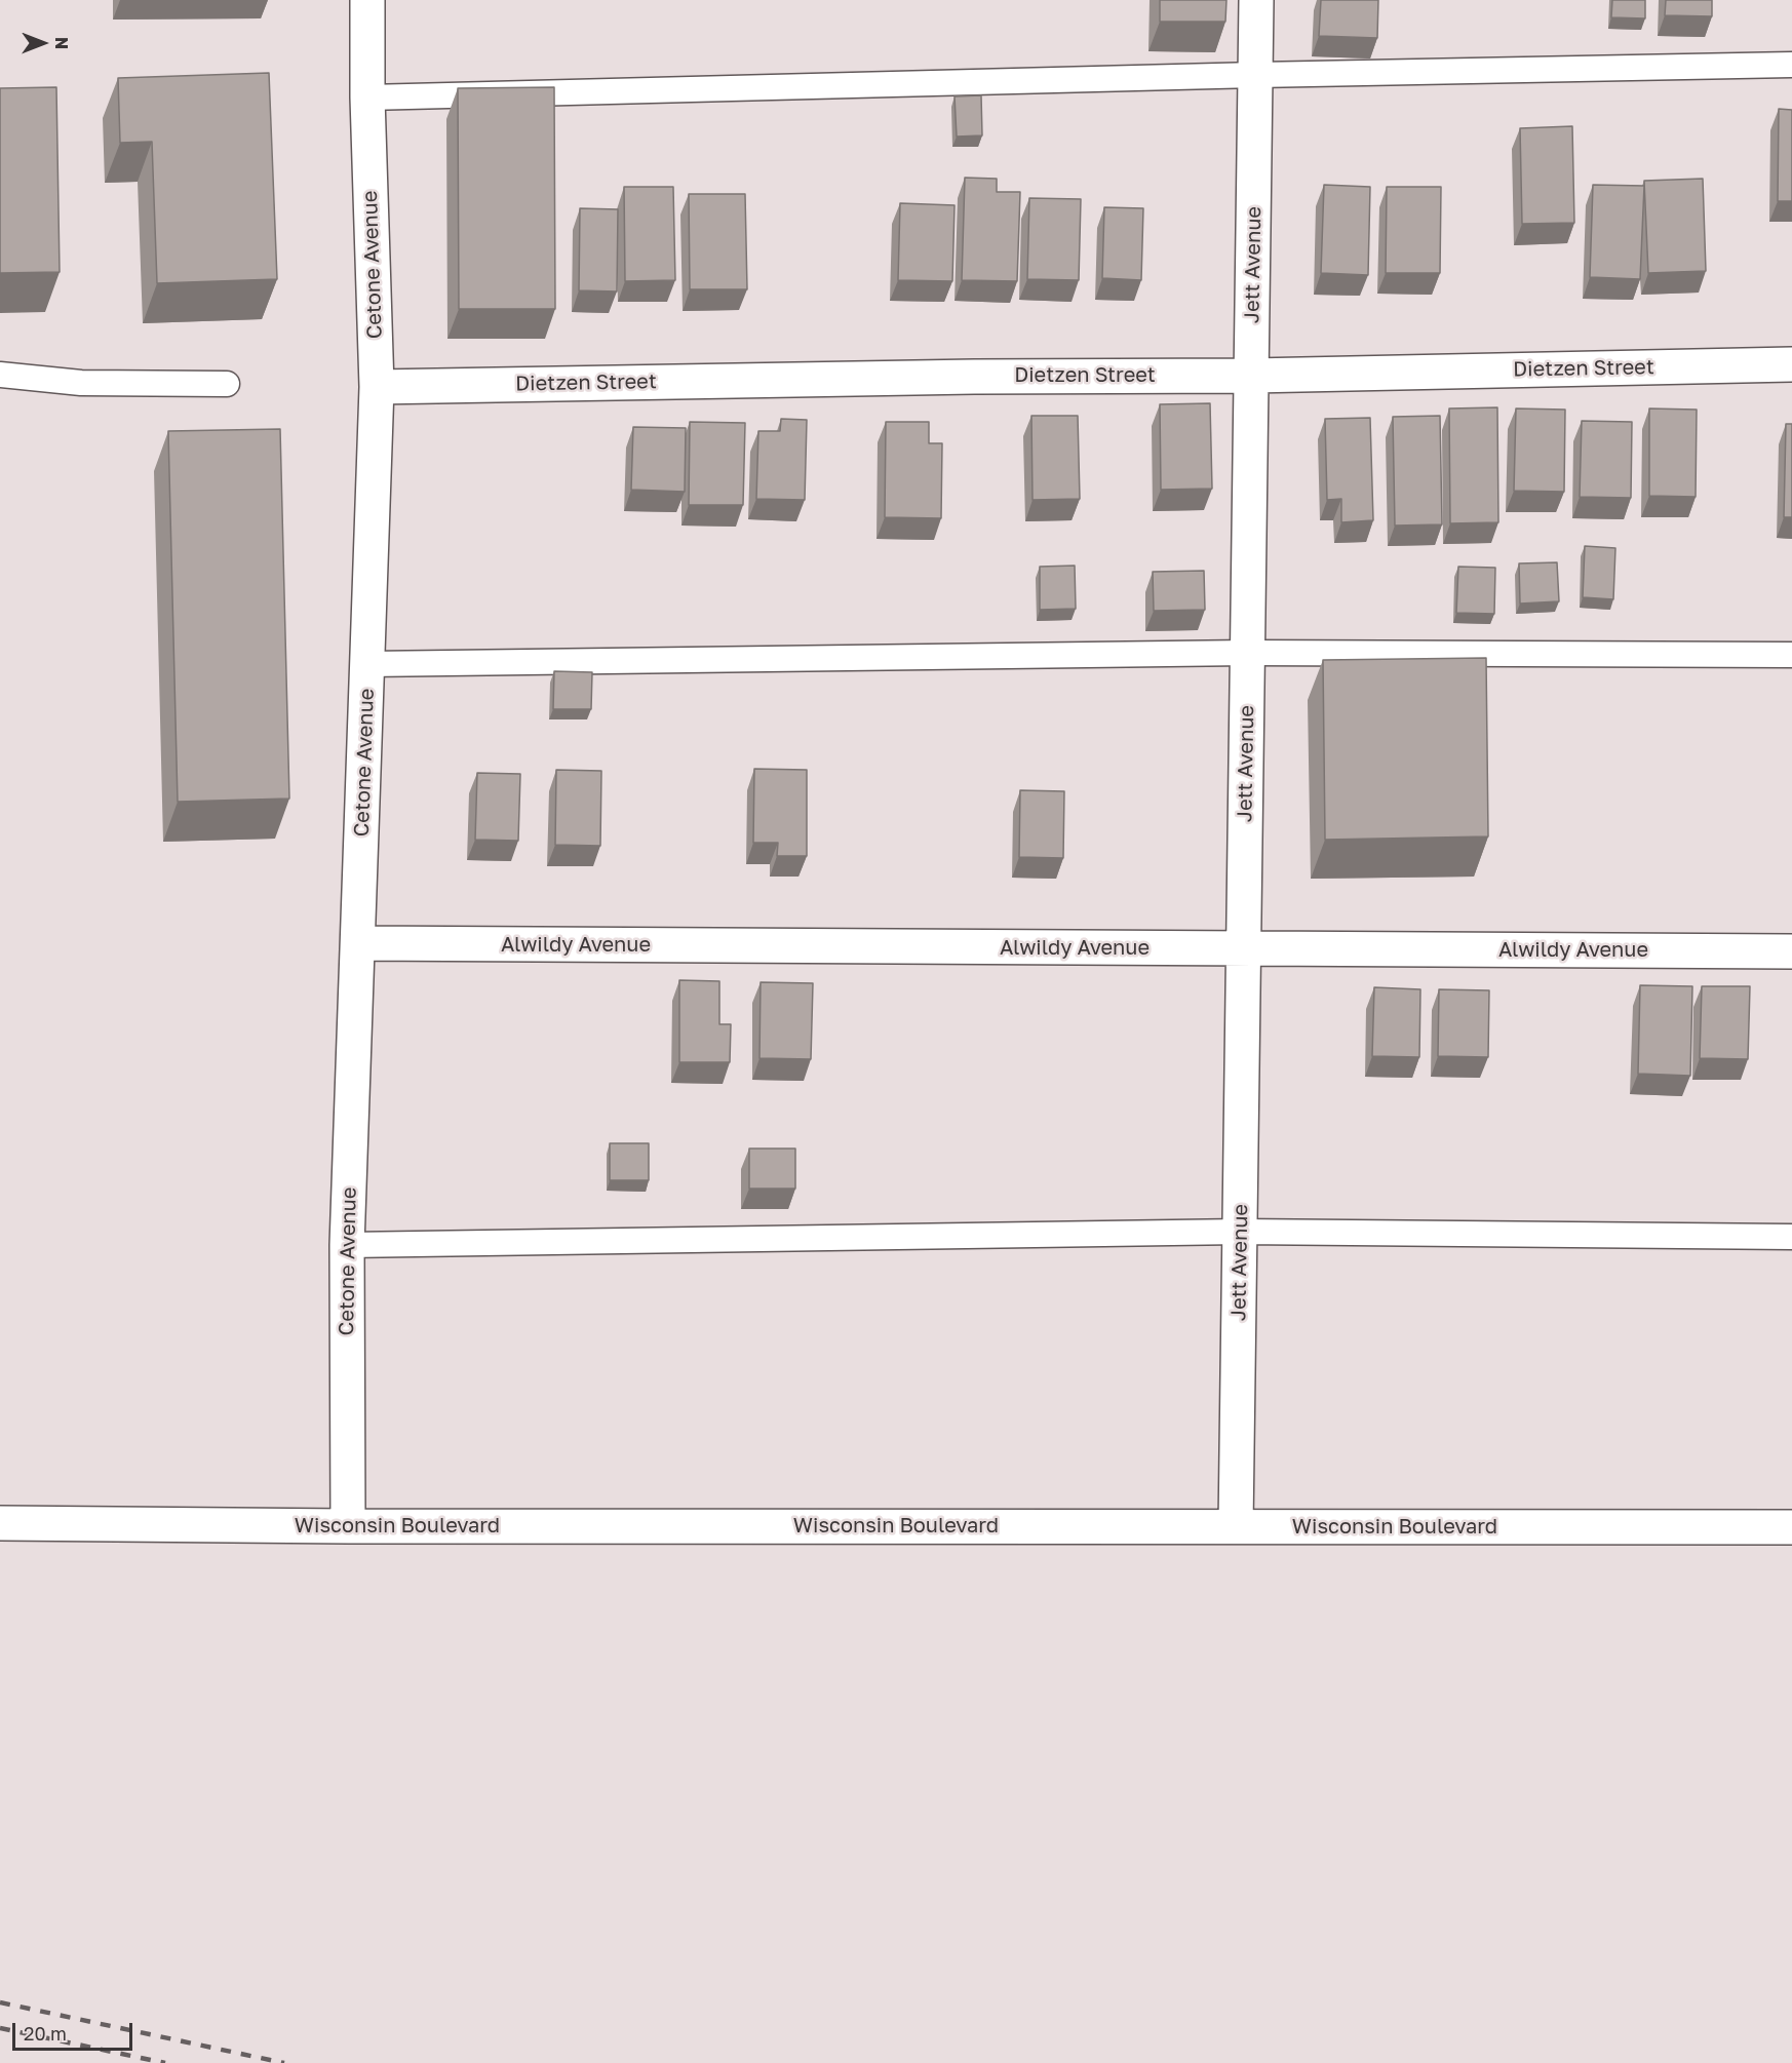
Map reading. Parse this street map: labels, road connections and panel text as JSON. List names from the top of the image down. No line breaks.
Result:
{"streets":{"street":["Cetone Avenue","Jett Avenue","Dietzen Street","Alwildy Avenue","Wisconsin Boulevard"]},"crossings":[["Cetone Avenue","Dietzen Street"],["Cetone Avenue","Alwildy Avenue"],["Cetone Avenue","Wisconsin Boulevard"],["Jett Avenue","Dietzen Street"],["Jett Avenue","Alwildy Avenue"],["Jett Avenue","Wisconsin Boulevard"]],"scale_bar":"20 m","north":"right"}
